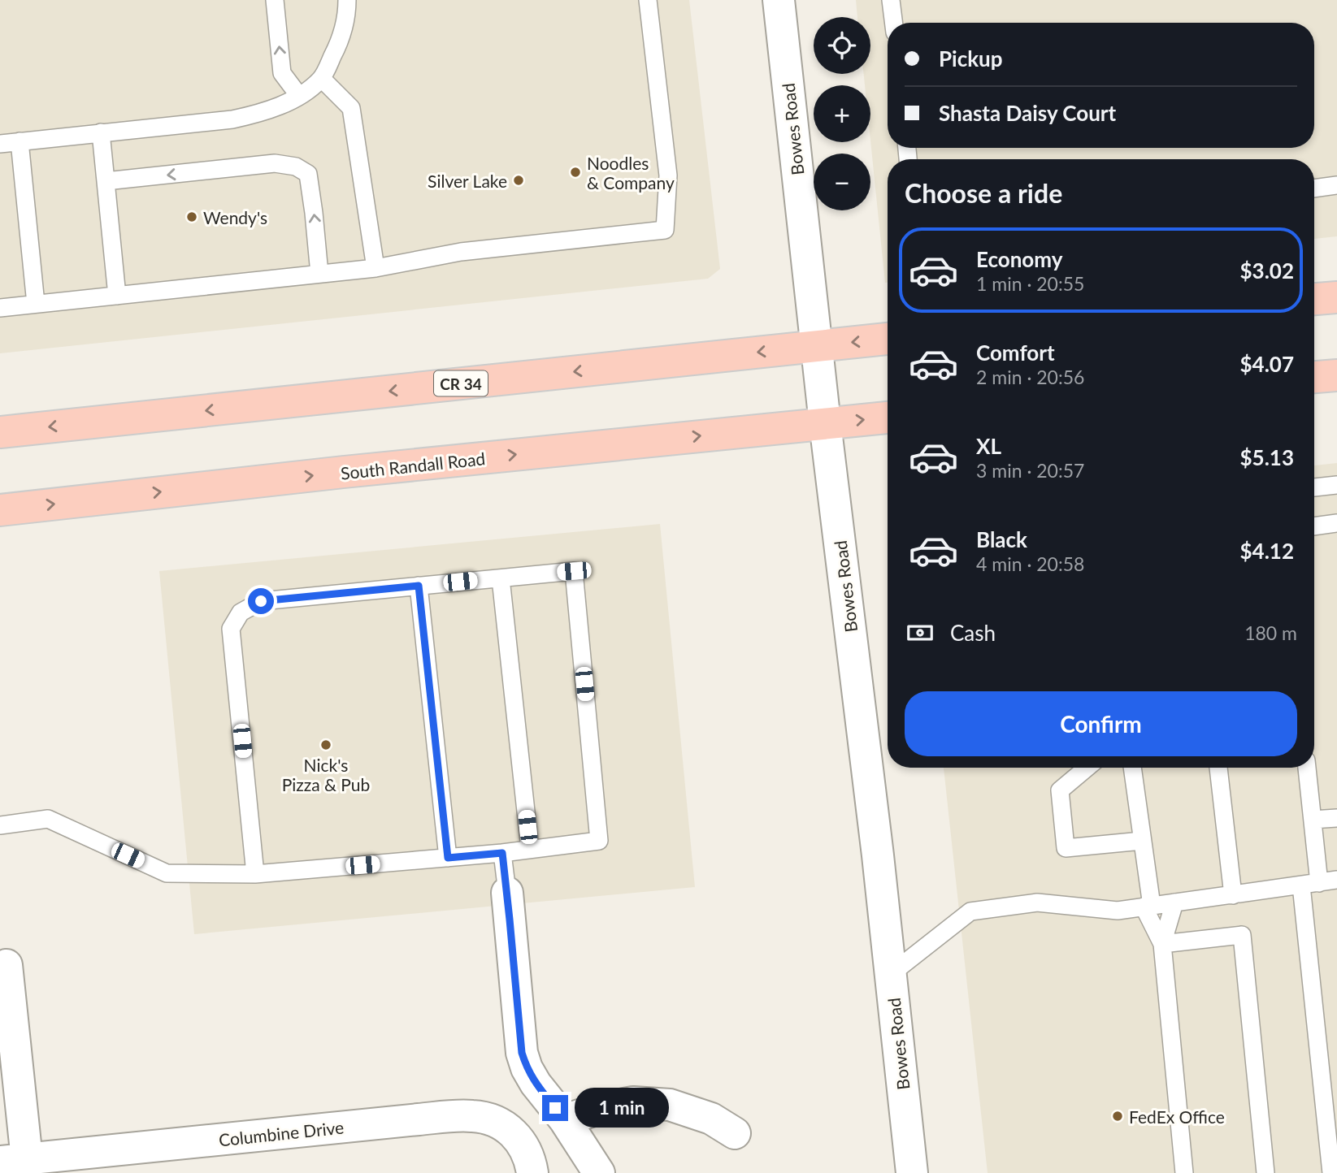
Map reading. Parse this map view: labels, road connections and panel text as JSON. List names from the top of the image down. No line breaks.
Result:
{"streets":{"main road":["CR 34","South Randall Road"],"street":["Bowes Road","Columbine Drive"]},"crossings":[["Bowes Road","CR 34"],["Bowes Road","South Randall Road"]],"places":["Noodles & Company","Silver Lake","Wendy's","Nick's Pizza & Pub","FedEx Office"],"page":{"map_buttons":["+","−"],"banner":["Pickup","Shasta Daisy Court"],"heading":"Choose a ride","list":[{"name":"Economy","note":"1 min · 20:55","value":"$3.02"},{"name":"Comfort","note":"2 min · 20:56","value":"$4.07"},{"name":"XL","note":"3 min · 20:57","value":"$5.13"},{"name":"Black","note":"4 min · 20:58","value":"$4.12"}],"pay":["Cash","180 m"],"buttons":"Confirm","bubble":"1 min"}}
